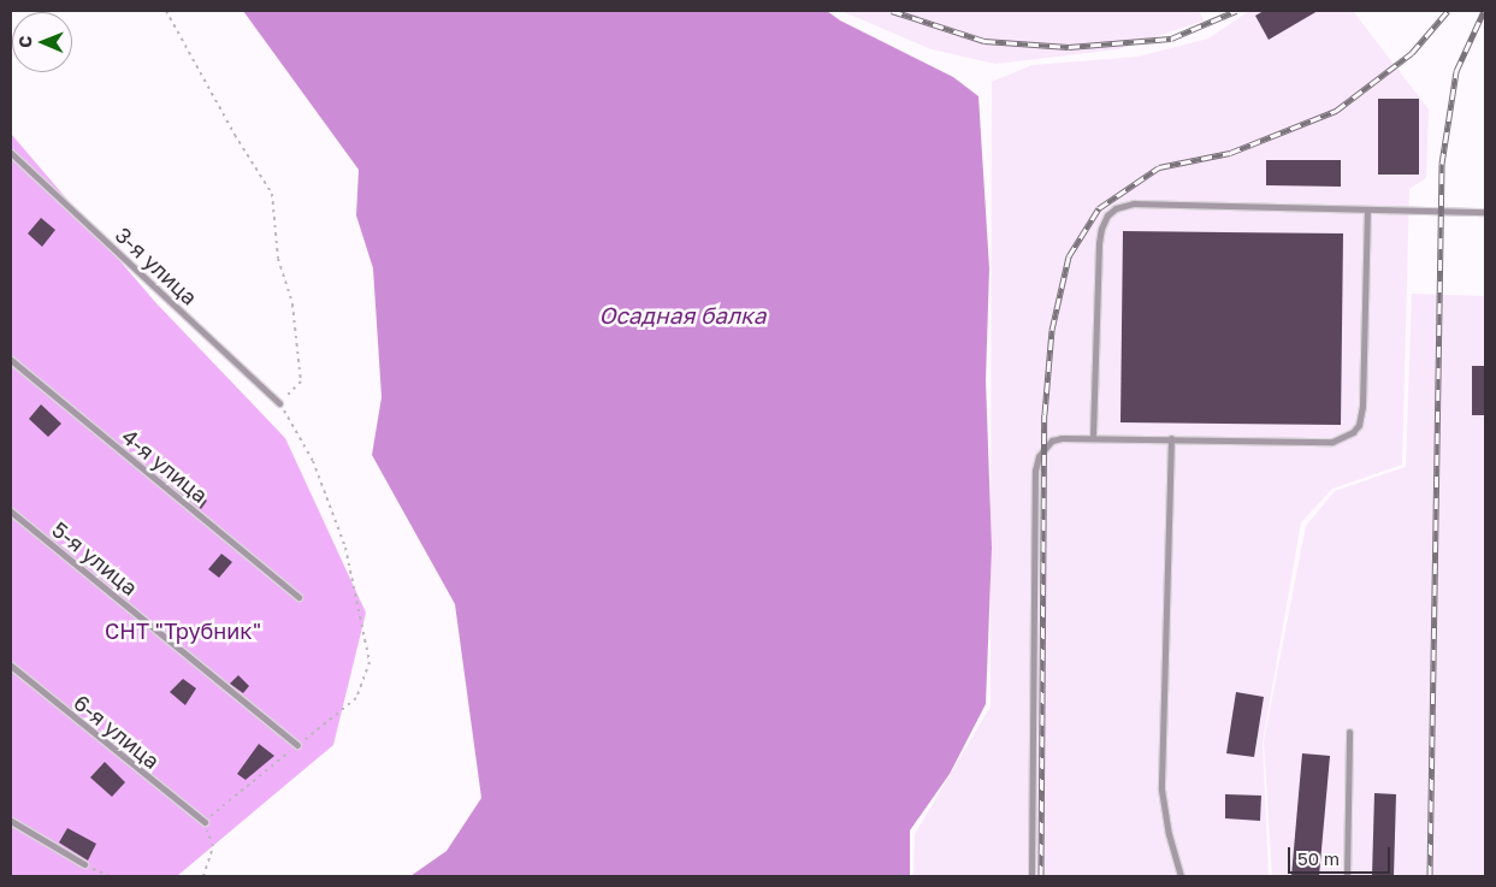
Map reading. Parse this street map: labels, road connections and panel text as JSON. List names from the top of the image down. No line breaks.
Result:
{"streets":{"lane":["3-я улица","4-я улица","5-я улица","6-я улица"]},"water":["Осадная балка"],"parks":["СНТ \"Трубник\""],"scale_bar":"50 m","north":"left"}
